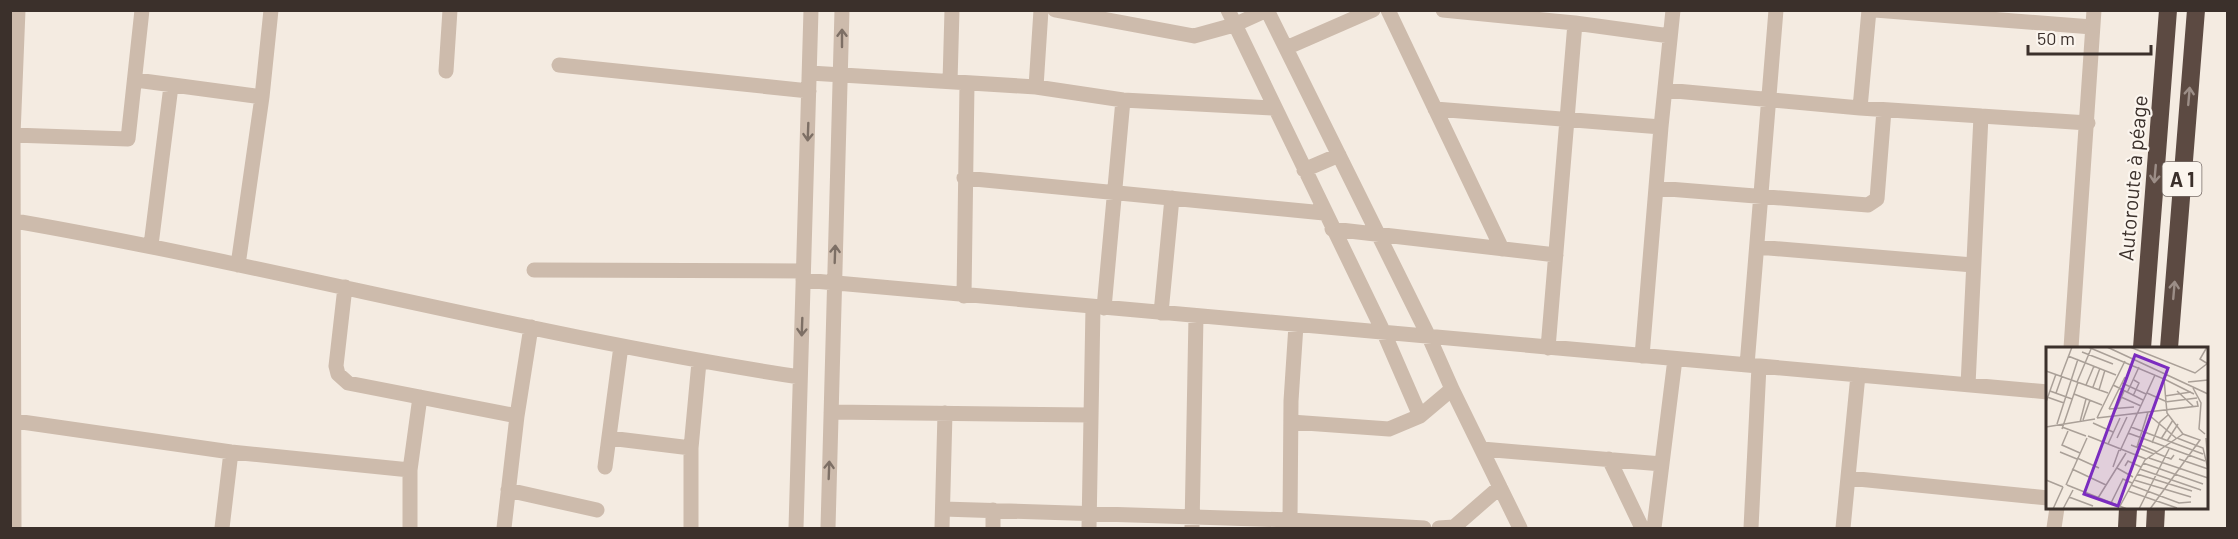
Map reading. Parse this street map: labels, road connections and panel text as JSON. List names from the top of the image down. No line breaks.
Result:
{"streets":{"highway":["Autoroute à péage","A 1"]},"scale_bar":"50 m"}
